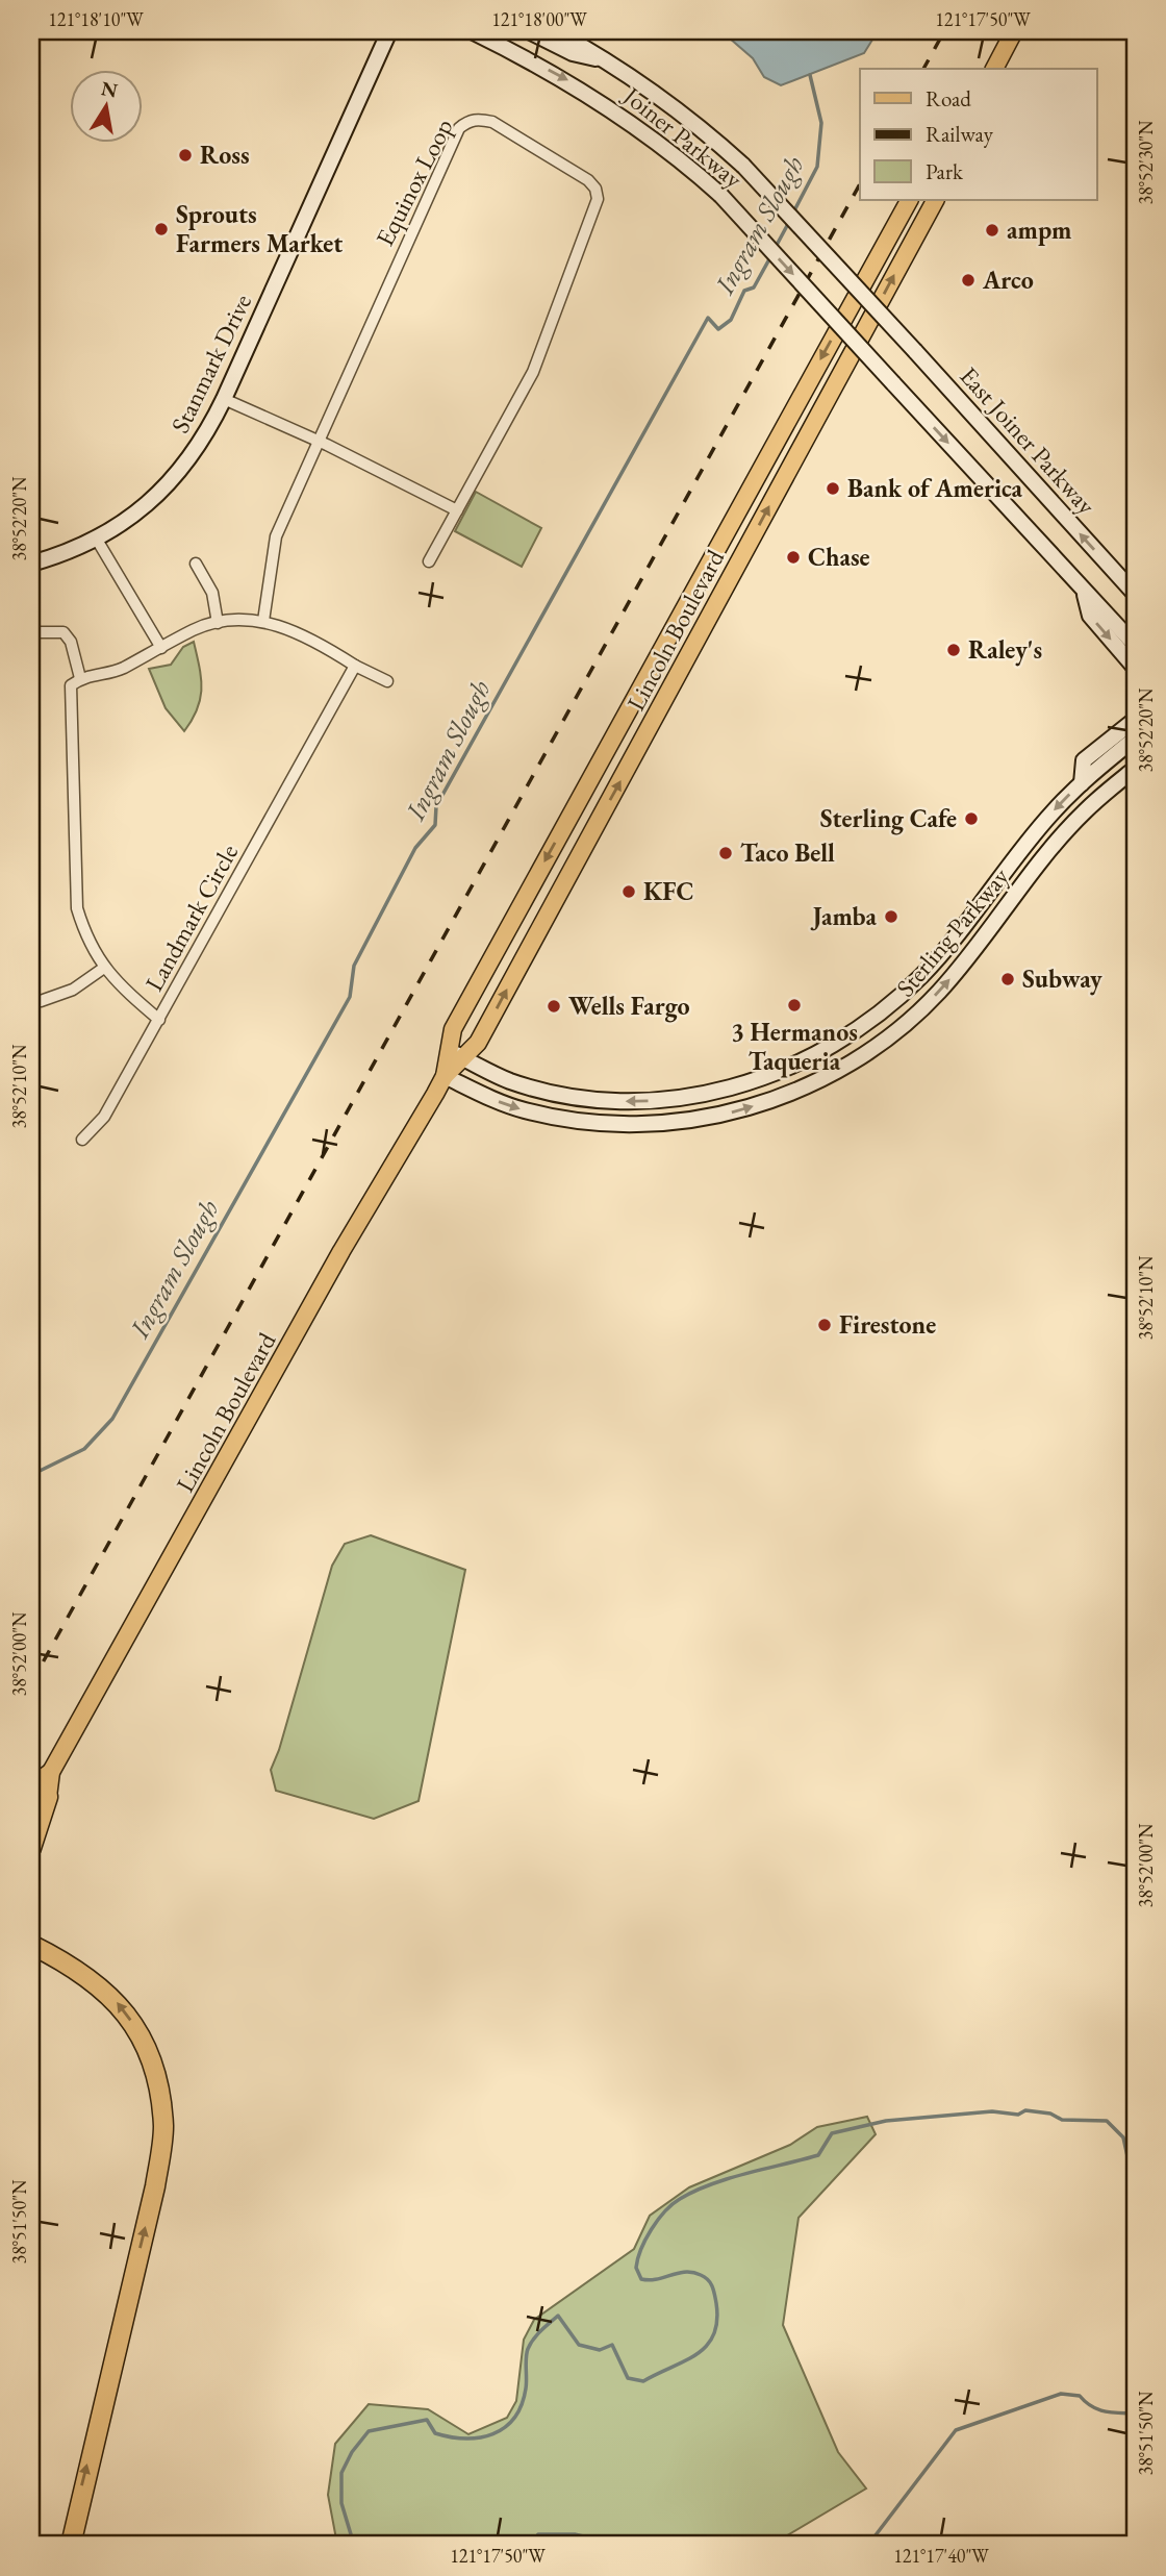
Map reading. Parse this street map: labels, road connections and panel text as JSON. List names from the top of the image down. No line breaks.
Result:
{"streets":{"main road":["Joiner Parkway","Stanmark Drive","East Joiner Parkway","Lincoln Boulevard","Sterling Parkway"],"street":["Equinox Loop","Landmark Circle"]},"crossings":[["Joiner Parkway","East Joiner Parkway"],["Lincoln Boulevard","Sterling Parkway"]],"one_way":["East Joiner Parkway"],"water":["Ingram Slough"],"places":["Ross","Sprouts Farmers Market","ampm","Arco","Bank of America","Chase","Raley's","Sterling Cafe","Taco Bell","KFC","Jamba","Subway","3 Hermanos Taqueria","Wells Fargo","Firestone"],"legend":["Road","Railway","Park"],"north":"top","coordinates":["121°18'10\"W","121°18'00\"W","121°17'50\"W","38°52'30\"N","38°52'20\"N","38°52'10\"N","38°52'00\"N","38°51'50\"N","121°17'40\"W"]}
